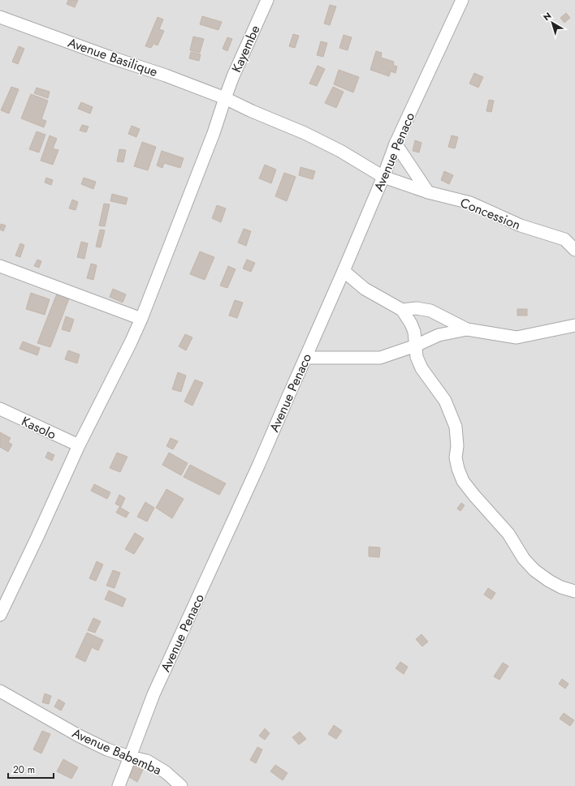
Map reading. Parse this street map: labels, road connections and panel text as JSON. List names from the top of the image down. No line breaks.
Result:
{"streets":{"street":["Kayembe","Avenue Basilique","Avenue Penaco","Concession","Kasolo","Avenue Babemba"]},"crossings":[["Kayembe","Avenue Basilique"],["Kayembe","Kasolo"],["Avenue Basilique","Avenue Penaco"],["Avenue Basilique","Concession"],["Avenue Penaco","Concession"],["Avenue Penaco","Avenue Babemba"]],"scale_bar":"20 m","north":"top left"}
